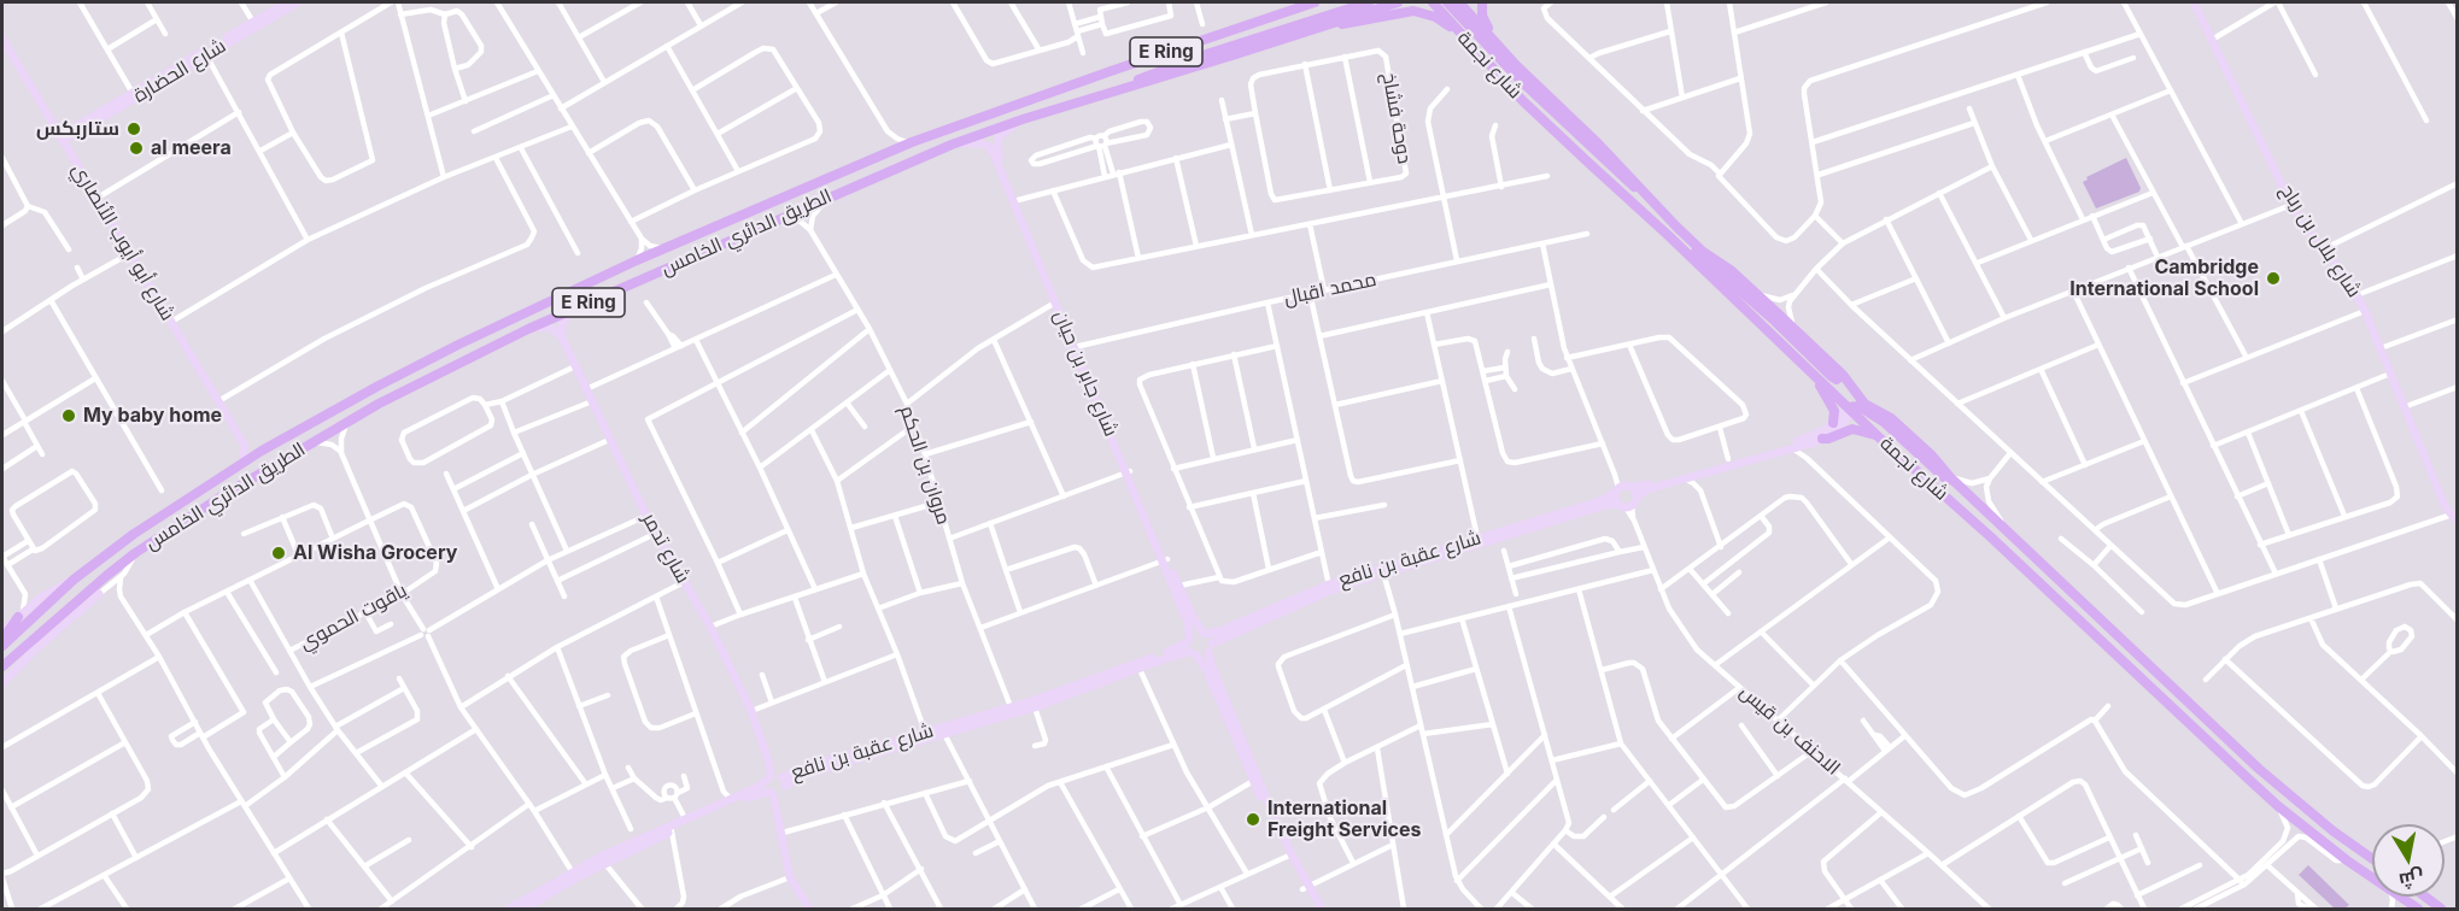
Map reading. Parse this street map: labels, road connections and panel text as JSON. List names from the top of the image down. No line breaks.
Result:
{"streets":{"main road":["E Ring","شارع نجمة","الطريق الدائري الخامس"],"street":["شارع الحضارة","دوحة فشاخ","شارع بلال بن رباح","شارع أبو أيوب الأنصاري","محمد اقبال","شارع جابر بن حيان","مروان بن الحكم","شارع تدمر","شارع عقبة بن نافع","ياقوت الحموي","الاحنف بن قيس"]},"crossings":[["شارع نجمة","شارع عقبة بن نافع"],["شارع الحضارة","شارع أبو أيوب الأنصاري"],["الطريق الدائري الخامس","شارع جابر بن حيان"],["محمد اقبال","شارع جابر بن حيان"],["شارع جابر بن حيان","شارع عقبة بن نافع"],["مروان بن الحكم","شارع عقبة بن نافع"],["شارع تدمر","شارع عقبة بن نافع"],["شارع عقبة بن نافع","الاحنف بن قيس"]],"places":["ستاربكس","al meera","Cambridge International School","My baby home","Al Wisha Grocery","International Freight Services"],"north":"bottom"}
